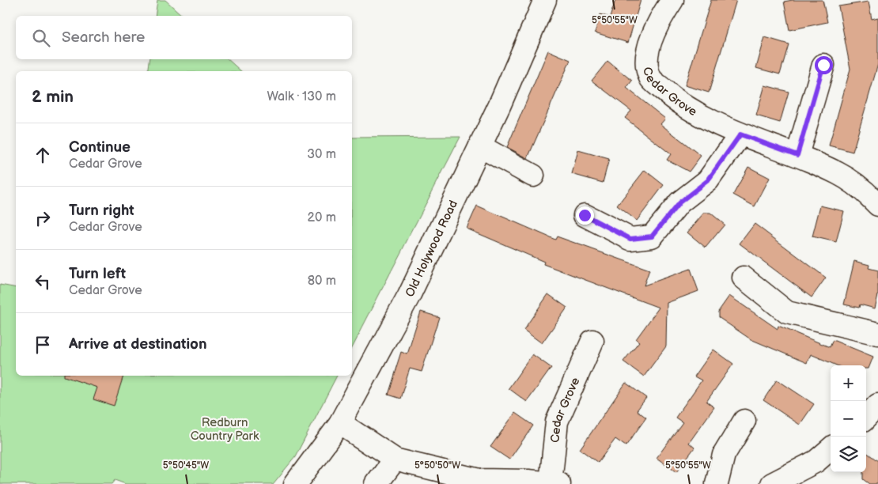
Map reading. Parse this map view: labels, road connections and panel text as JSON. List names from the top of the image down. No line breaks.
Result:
{"streets":{"street":["Cedar Grove","Old Holywood Road"]},"crossings":[["Cedar Grove","Old Holywood Road"]],"parks":["Redburn Country Park"],"page":{"search":"Search here","heading":["2 min","Walk · 130 m"],"list":[["Continue","Cedar Grove","30 m"],["Turn right","Cedar Grove","20 m"],["Turn left","Cedar Grove","80 m"],"Arrive at destination"],"map_buttons":["+","−"]},"coordinates":["5°50'55\"W","5°50'45\"W","5°50'50\"W"]}
